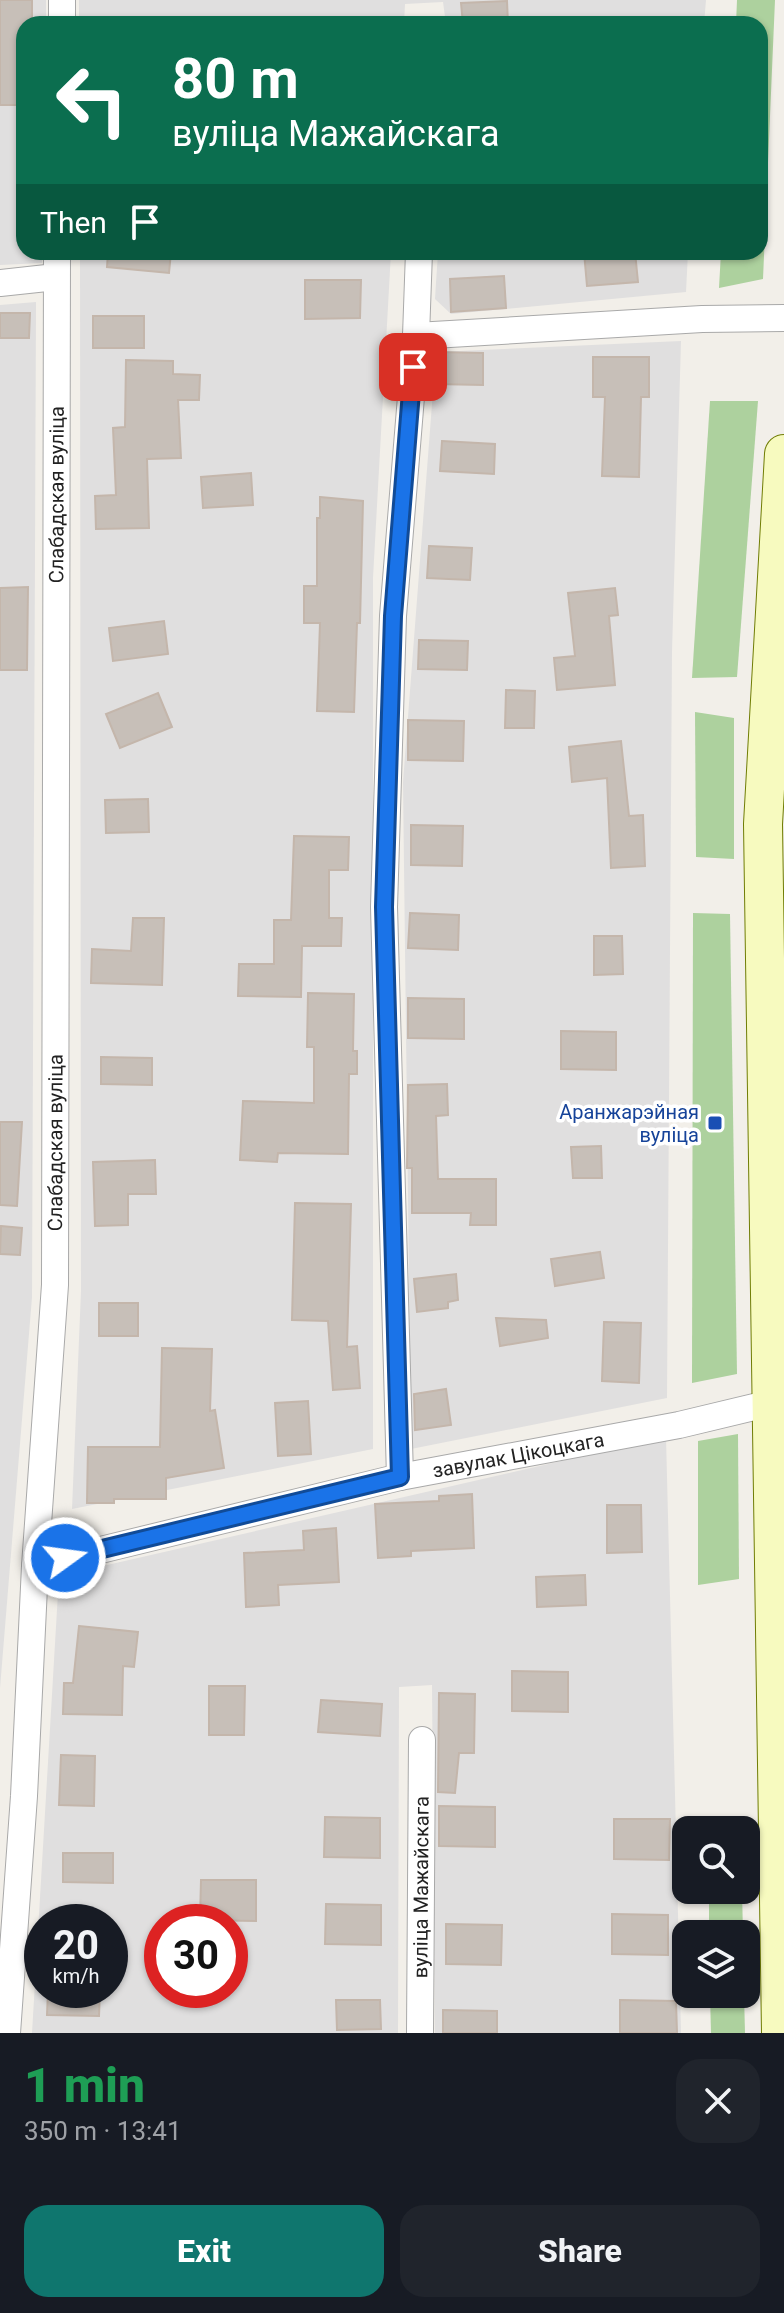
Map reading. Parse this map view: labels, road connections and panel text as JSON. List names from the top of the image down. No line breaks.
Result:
{"streets":{"street":["Слабадская вуліца","завулак Цікоцкага","вуліца Мажайскага"]},"crossings":[["Слабадская вуліца","завулак Цікоцкага"]],"places":{"transit":["Аранжарэйная вуліца"]},"page":{"turn":["80 m","вуліца Мажайскага"],"then":"Then","speed":"20 km/h","limit":"30","heading":["1 min","350 m · 13:41"],"buttons":["Exit","Share"]}}
